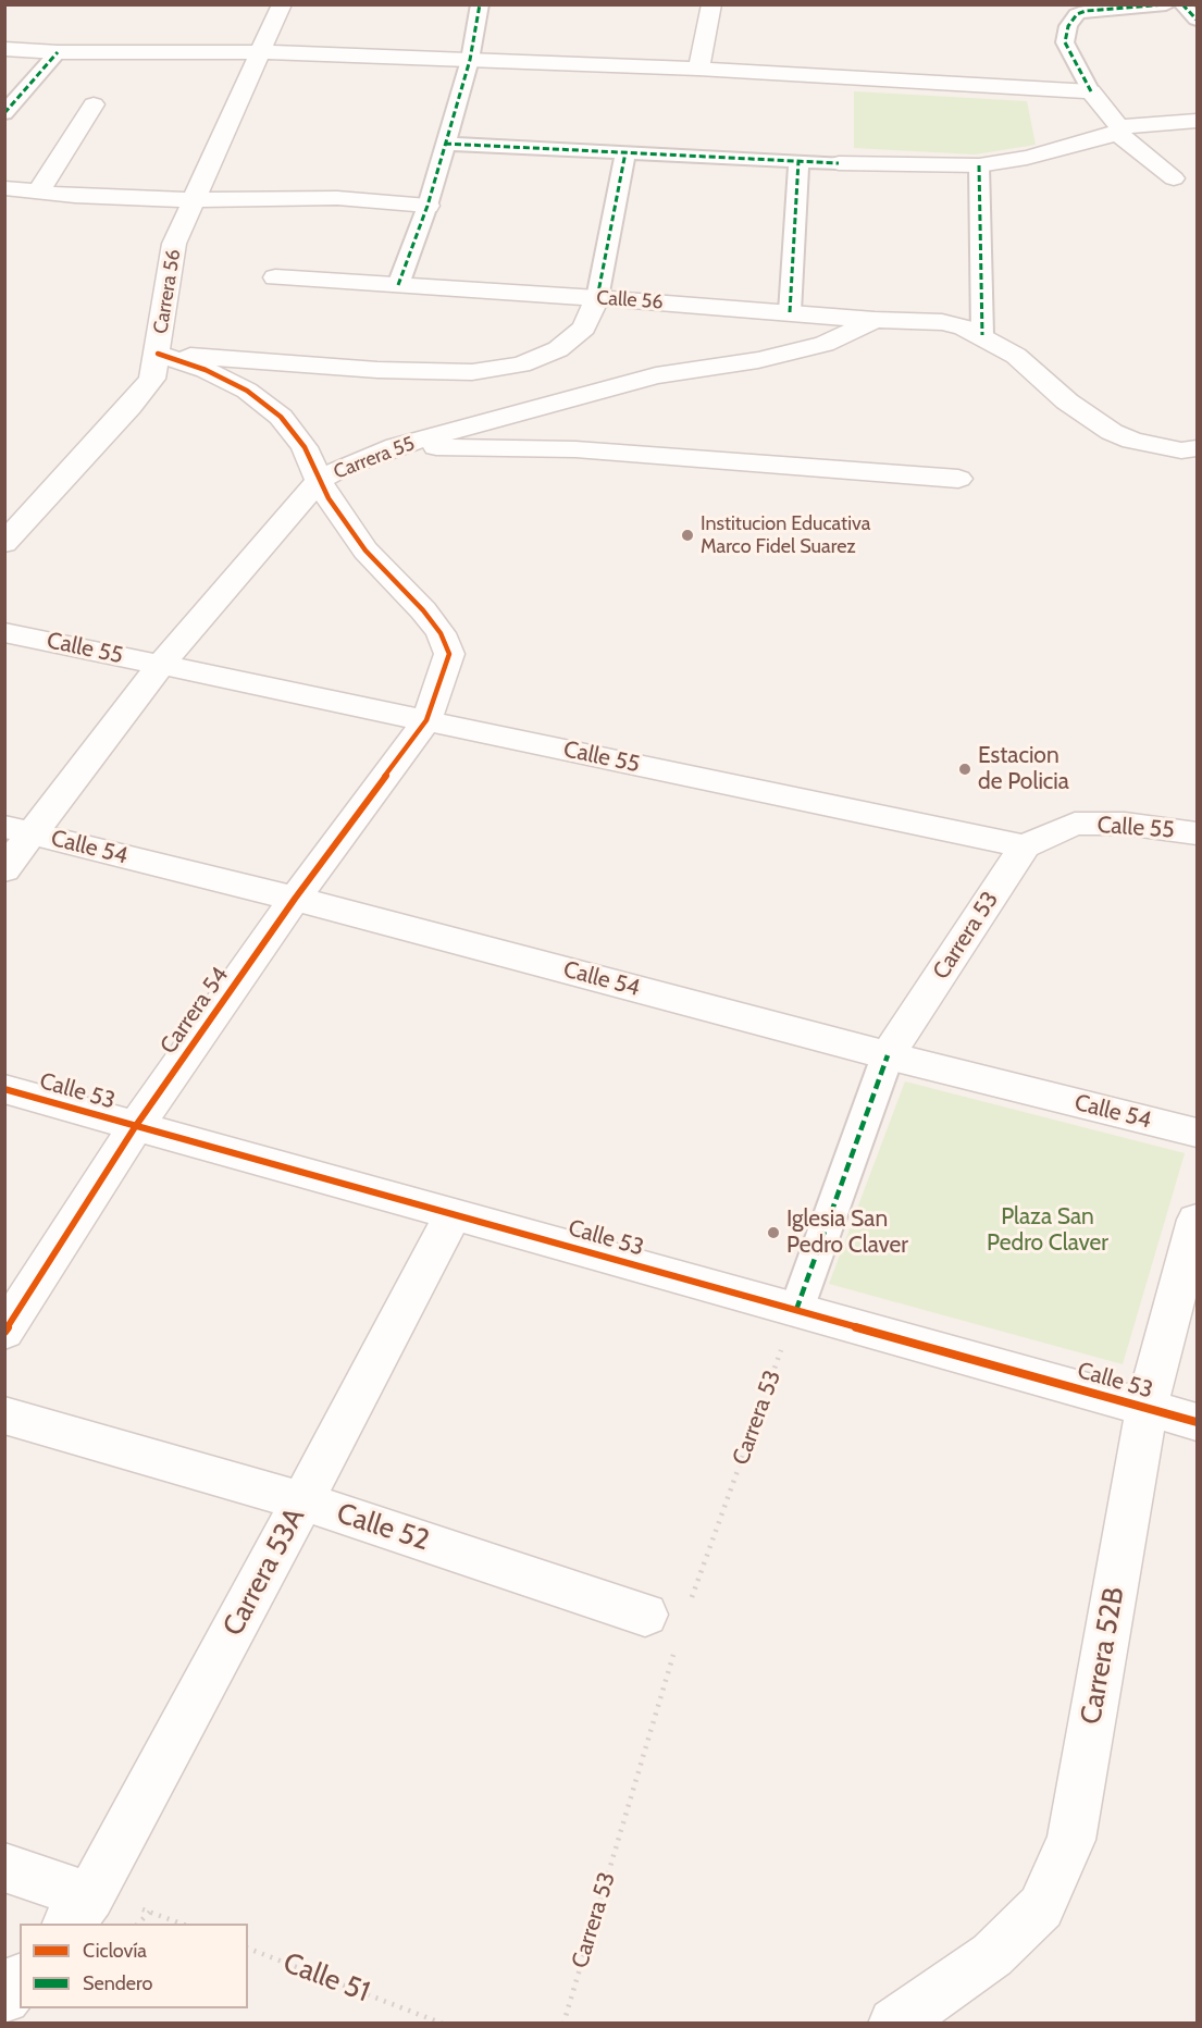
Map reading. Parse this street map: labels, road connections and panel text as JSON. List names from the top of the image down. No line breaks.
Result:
{"streets":{"street":["Carrera 56","Calle 56","Carrera 55","Calle 55","Calle 54","Carrera 53","Carrera 54","Calle 53","Calle 52","Carrera 53A","Carrera 52B"],"path":["Calle 51"]},"crossings":[["Carrera 56","Carrera 54"],["Calle 56","Carrera 55"],["Carrera 55","Calle 55"],["Carrera 55","Calle 54"],["Carrera 55","Carrera 54"],["Calle 55","Carrera 53"],["Calle 55","Carrera 54"],["Calle 54","Carrera 53"],["Calle 54","Carrera 54"],["Carrera 53","Calle 53"],["Carrera 54","Calle 53"],["Calle 53","Carrera 53A"],["Calle 53","Carrera 52B"],["Calle 52","Carrera 53A"]],"parks":["Plaza San Pedro Claver"],"places":["Institucion Educativa Marco Fidel Suarez","Estacion de Policia","Iglesia San Pedro Claver"],"legend":["Ciclovía","Sendero"]}
